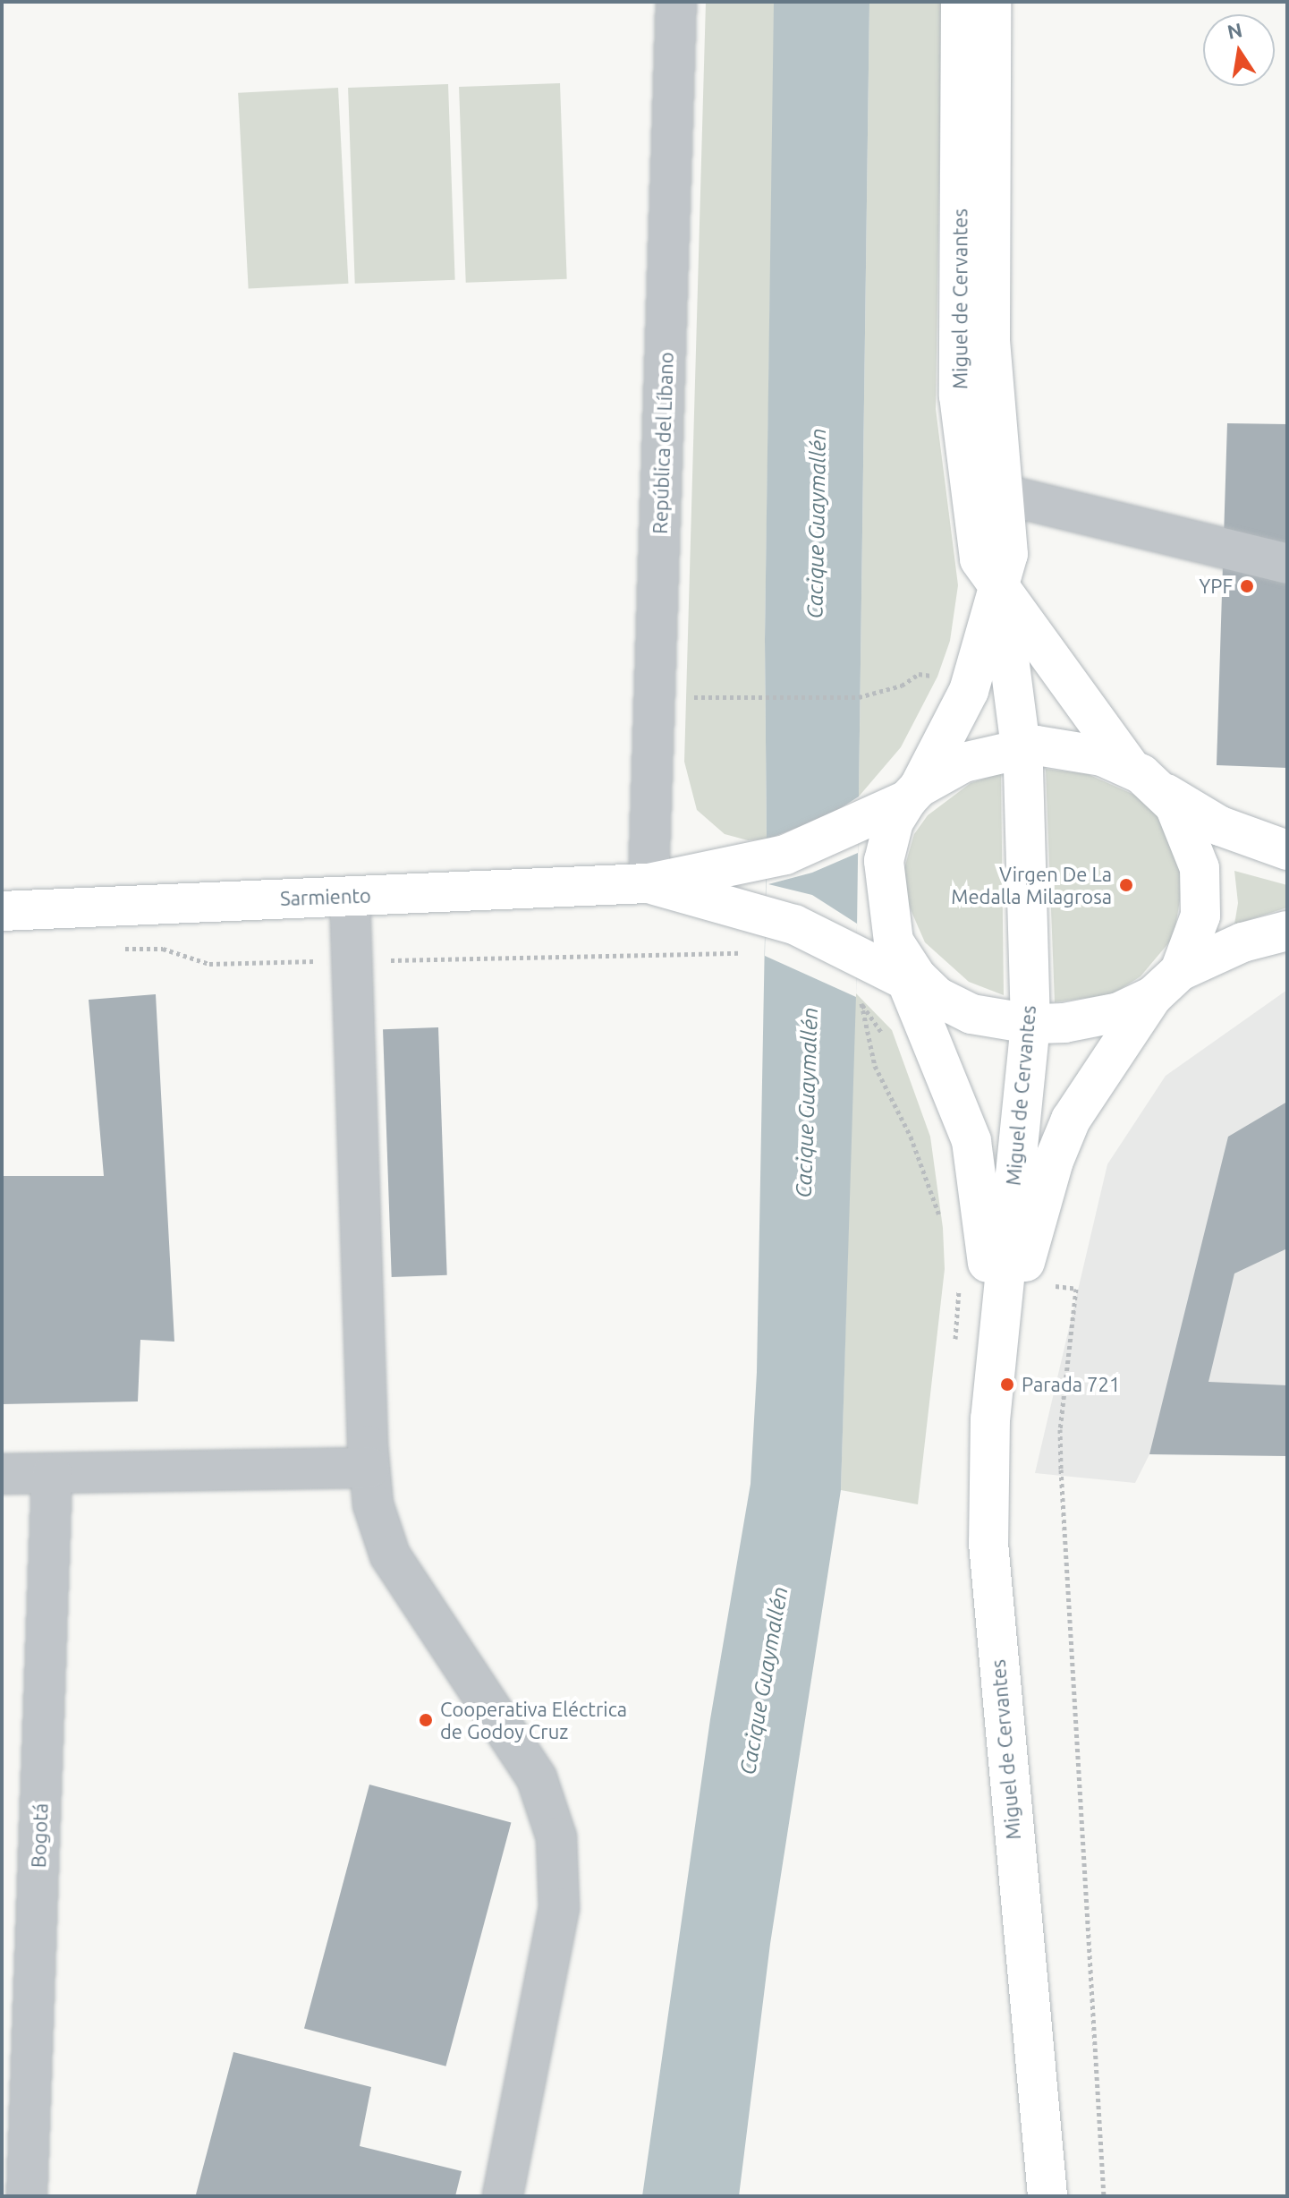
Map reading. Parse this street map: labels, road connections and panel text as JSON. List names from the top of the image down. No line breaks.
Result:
{"streets":{"main road":["Miguel de Cervantes","Sarmiento"],"street":["República del Líbano","Bogotá"]},"crossings":[["Miguel de Cervantes","Sarmiento"],["República del Líbano","Sarmiento"]],"water":["Cacique Guaymallén"],"places":["YPF","Virgen De La Medalla Milagrosa","Parada 721","Cooperativa Eléctrica de Godoy Cruz"],"north":"top"}
